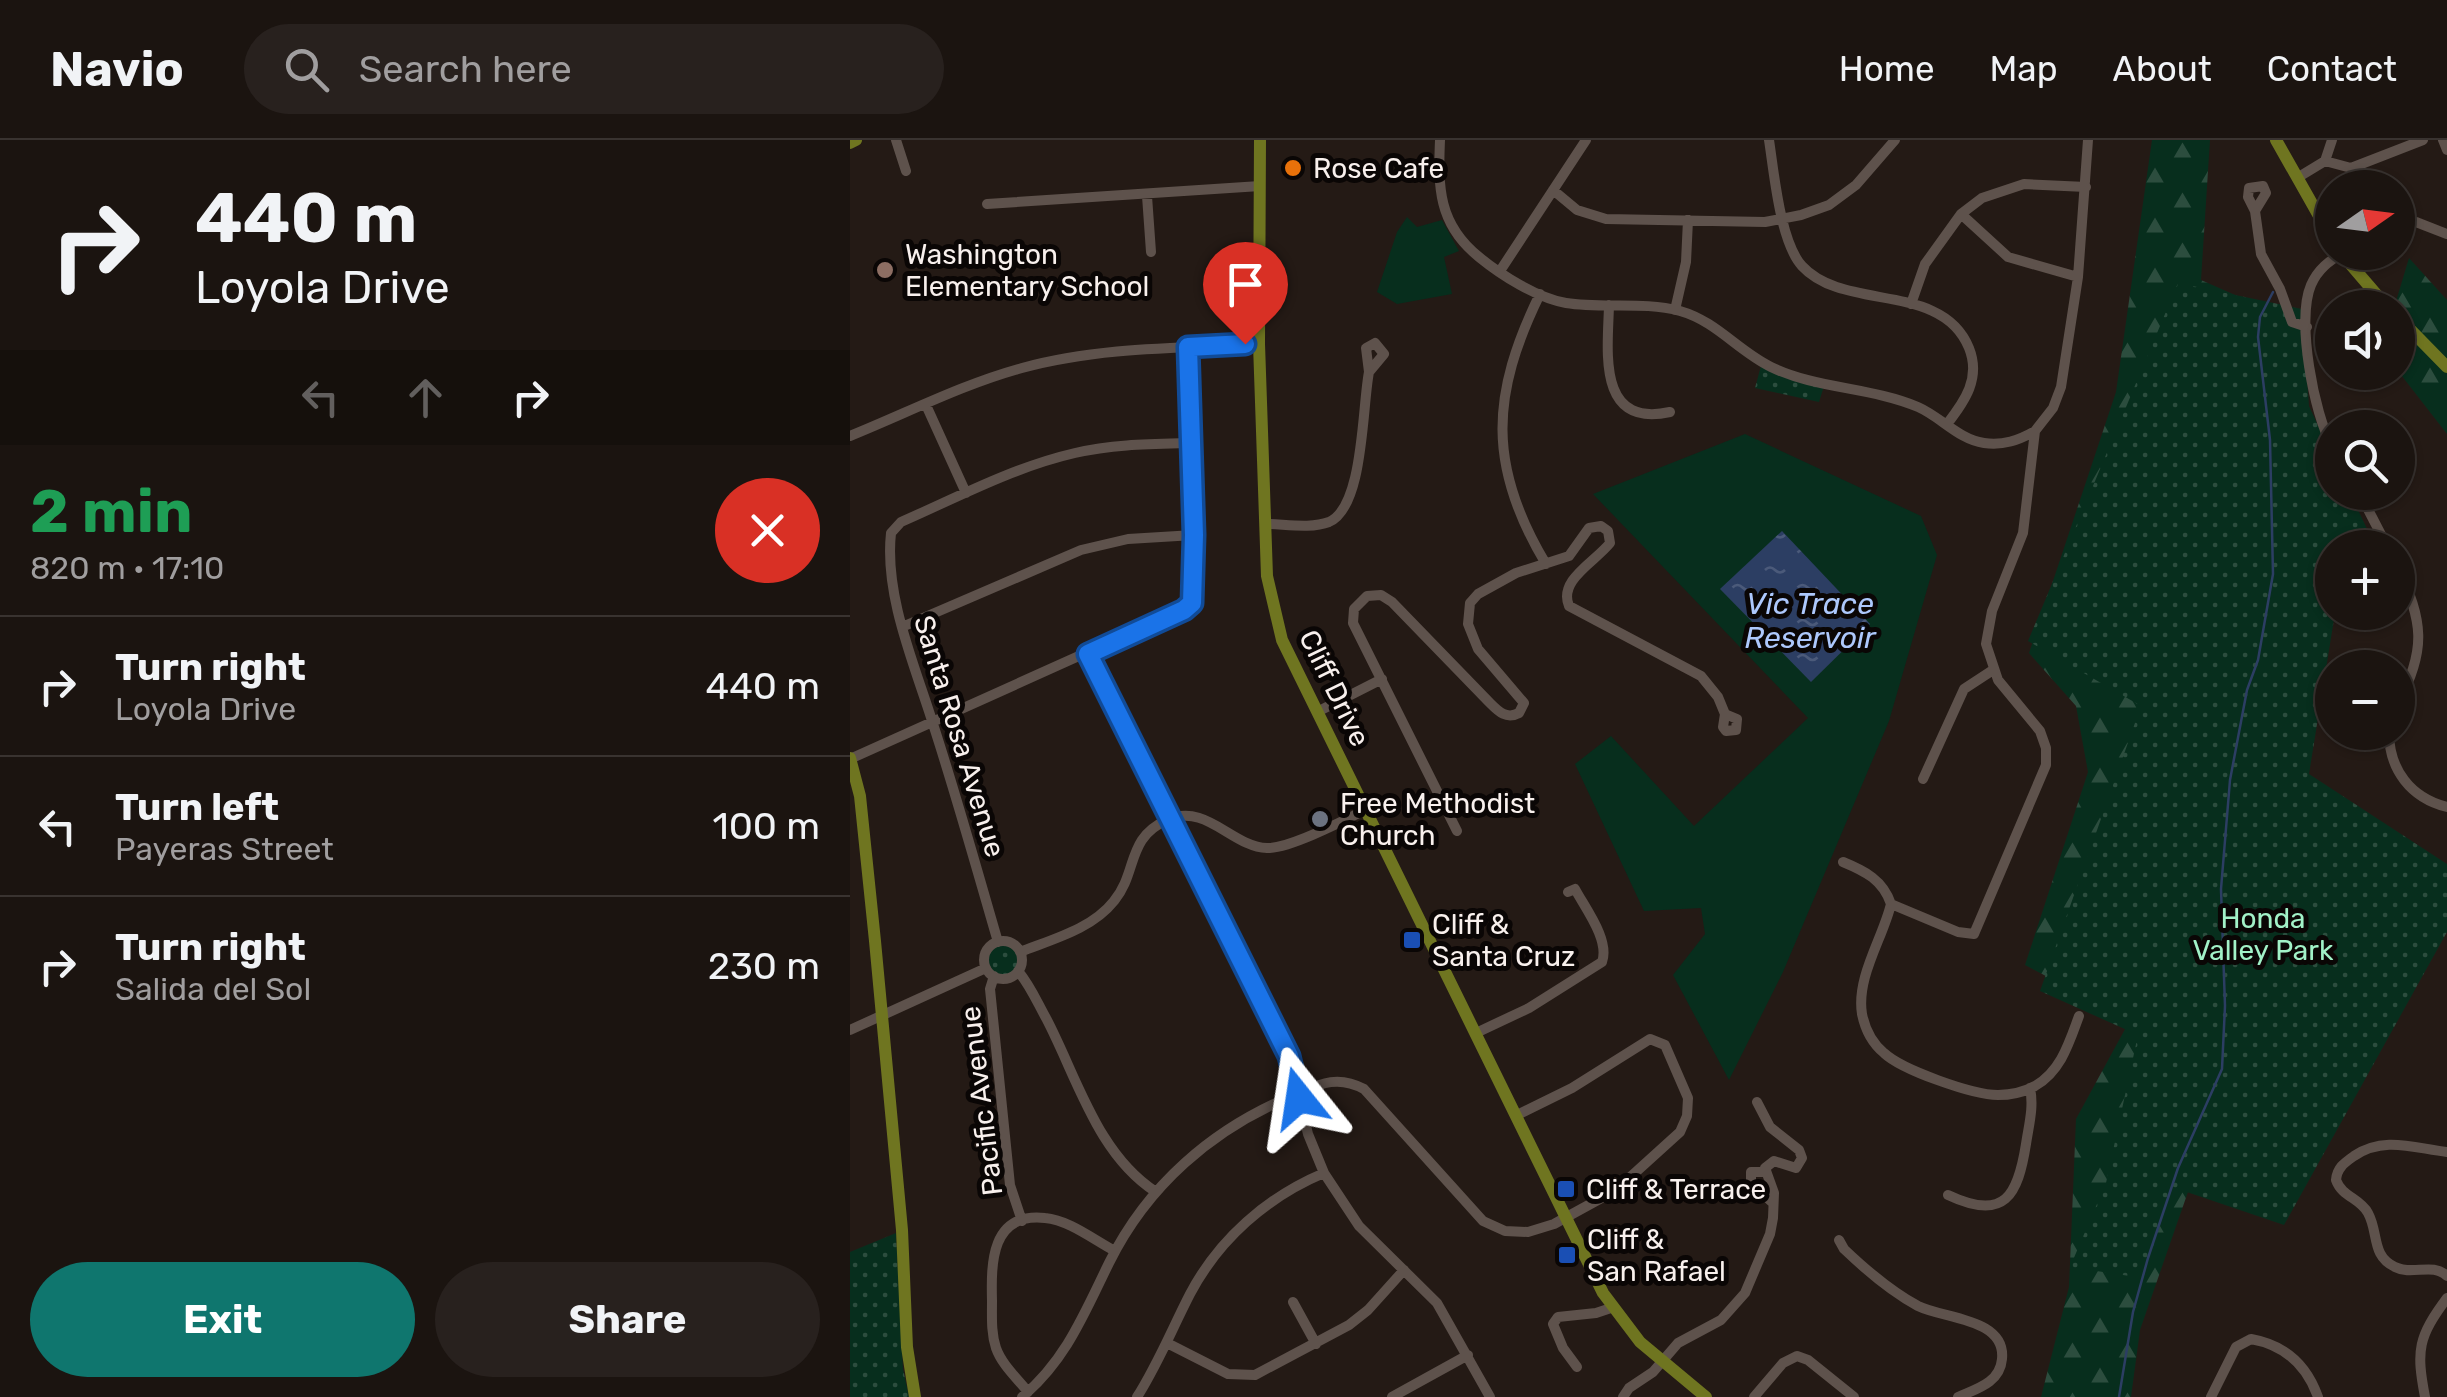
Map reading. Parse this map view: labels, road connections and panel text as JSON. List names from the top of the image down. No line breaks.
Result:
{"streets":{"main road":["Cliff Drive"],"street":["Santa Rosa Avenue","Pacific Avenue"]},"crossings":[["Santa Rosa Avenue","Pacific Avenue"]],"water":["Vic Trace Reservoir"],"parks":["Honda Valley Park"],"places":{"other":["Rose Cafe","Washington Elementary School","Free Methodist Church"],"transit":["Cliff & Santa Cruz","Cliff & Terrace","Cliff & San Rafael"]},"north":"right","page":{"header":"Navio","search":"Search here","nav":["Home","Map","About","Contact"],"turn":["440 m","Loyola Drive"],"map_buttons":["+","−"],"heading":["2 min","820 m · 17:10"],"list":[{"name":"Turn right","note":"Loyola Drive","value":"440 m"},{"name":"Turn left","note":"Payeras Street","value":"100 m"},{"name":"Turn right","note":"Salida del Sol","value":"230 m"}],"buttons":["Exit","Share"]}}
